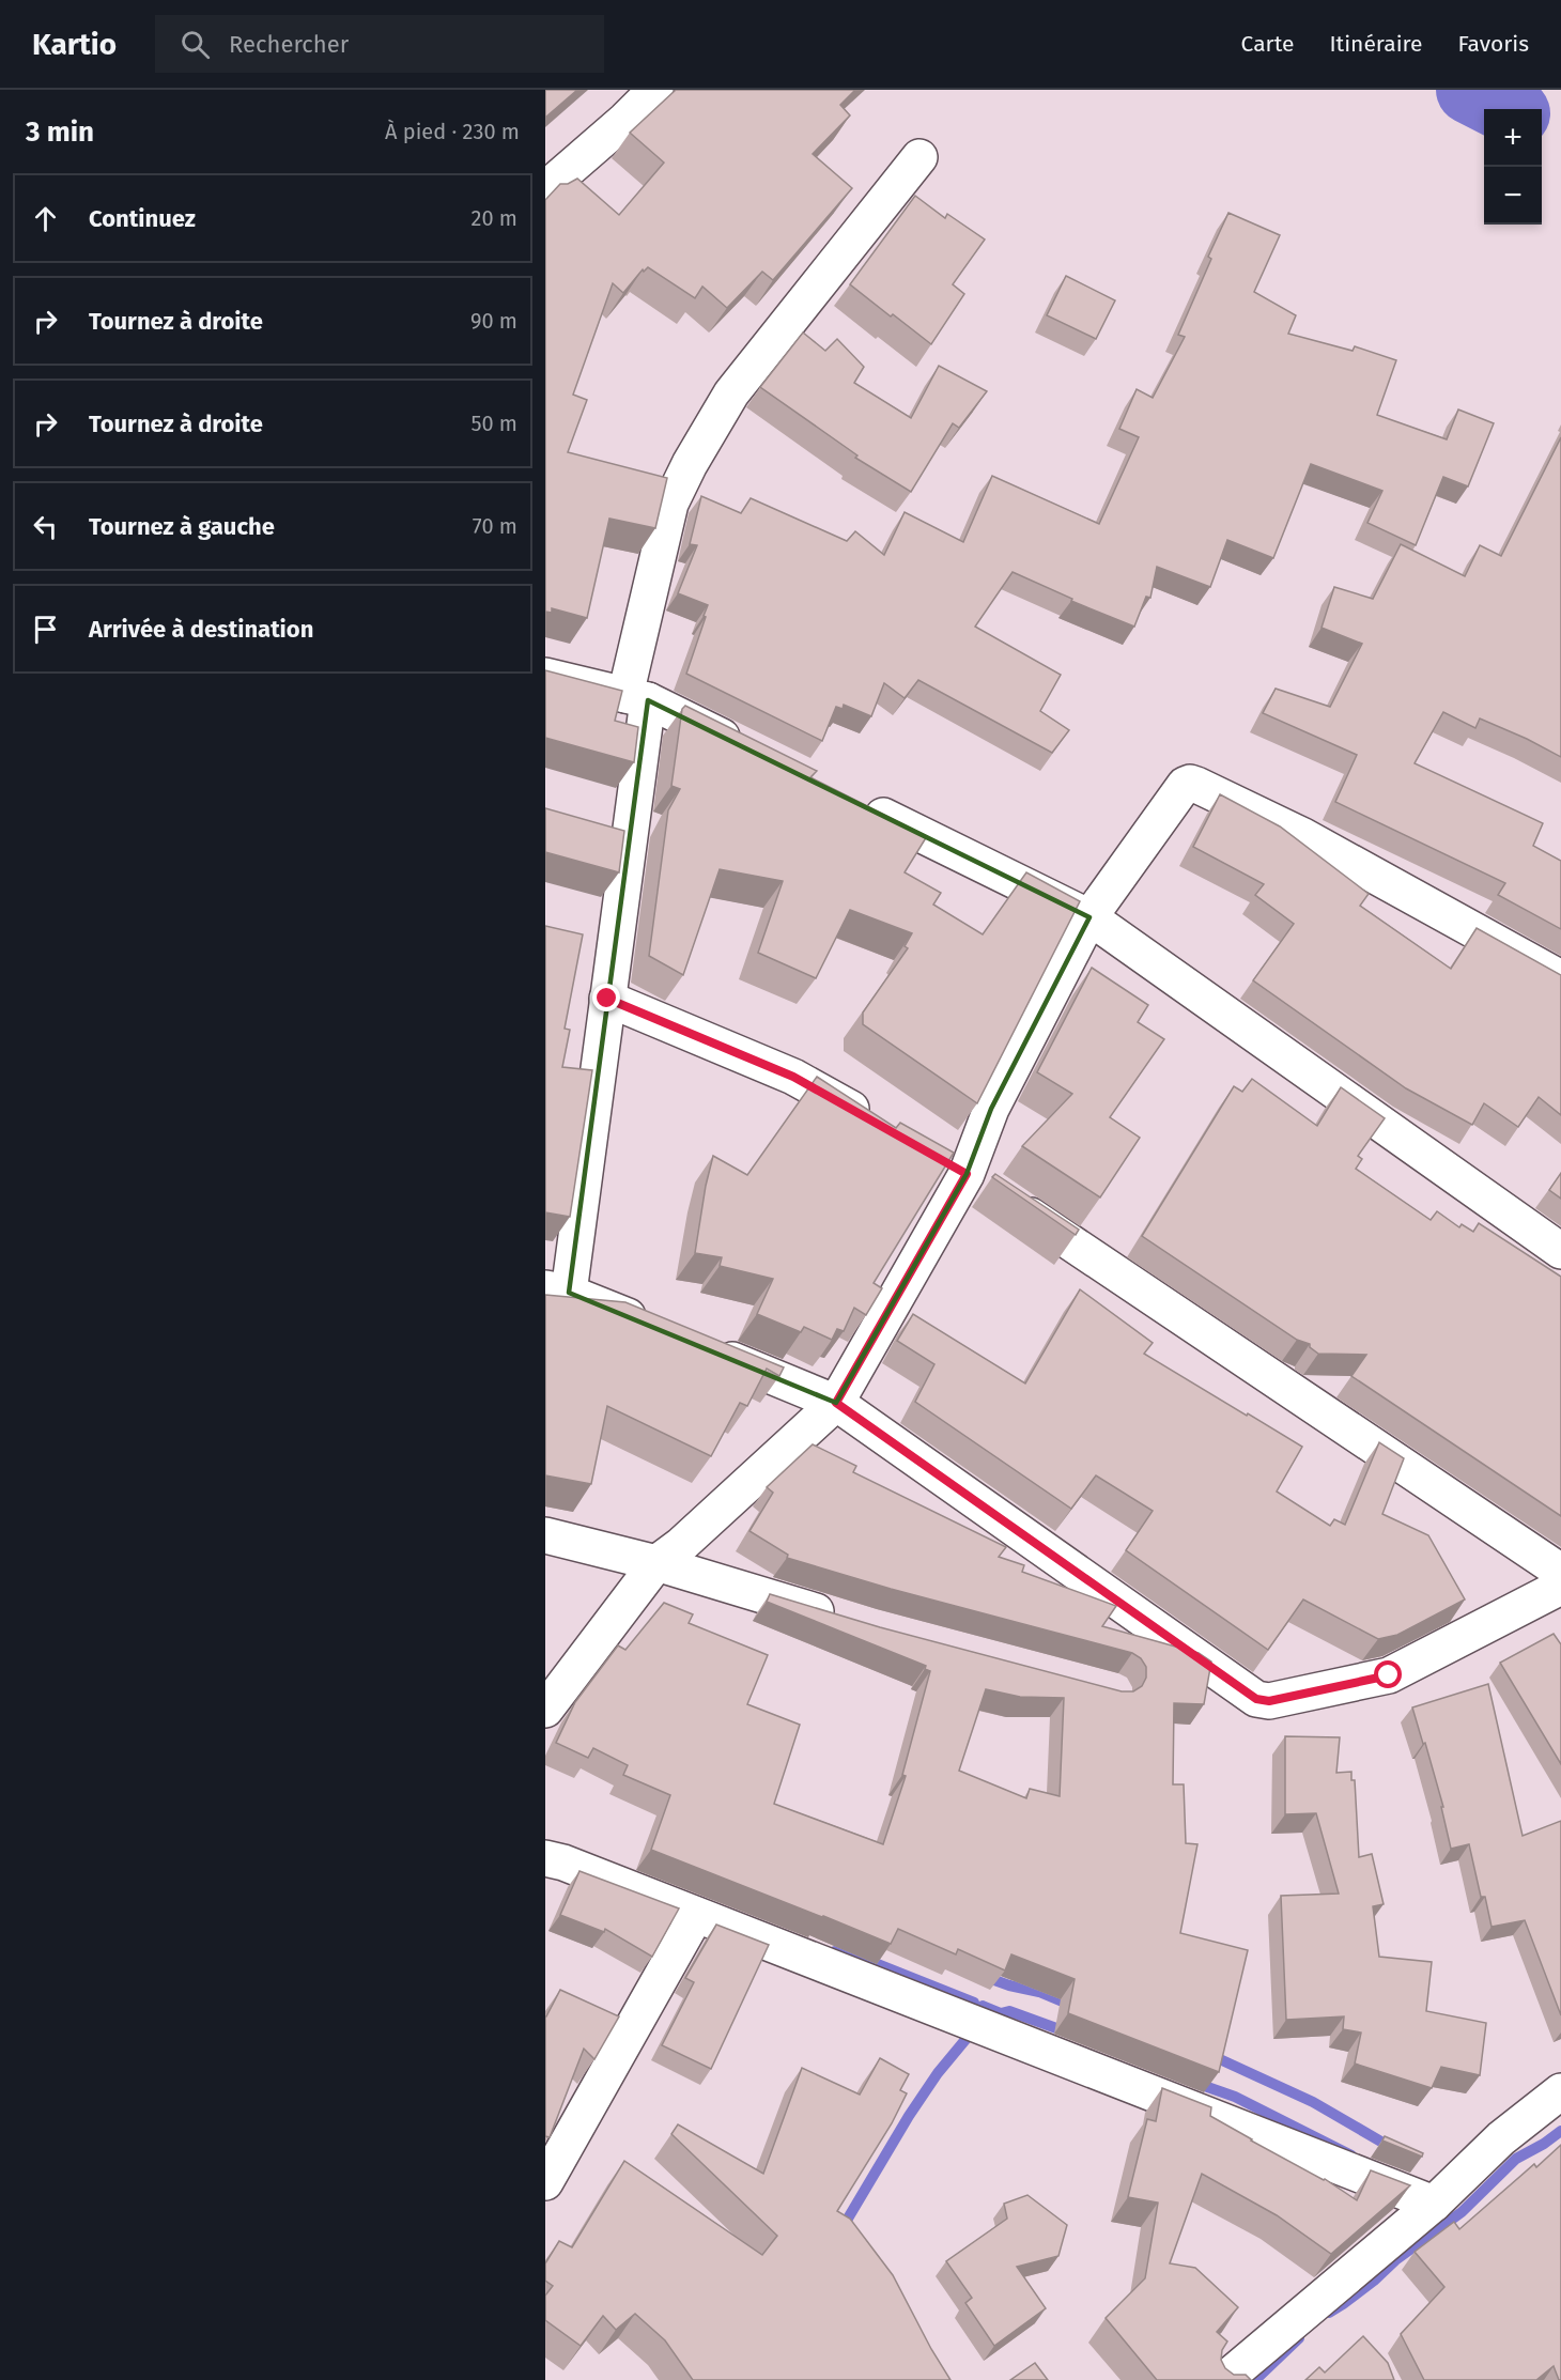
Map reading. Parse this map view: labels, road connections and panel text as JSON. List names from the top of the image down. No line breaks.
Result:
{"page":{"header":"Kartio","search":"Rechercher","nav":["Carte","Itinéraire","Favoris"],"heading":["3 min","À pied · 230 m"],"map_buttons":["+","−"],"list":[["Continuez","20 m"],["Tournez à droite","90 m"],["Tournez à droite","50 m"],["Tournez à gauche","70 m"],"Arrivée à destination"]}}
